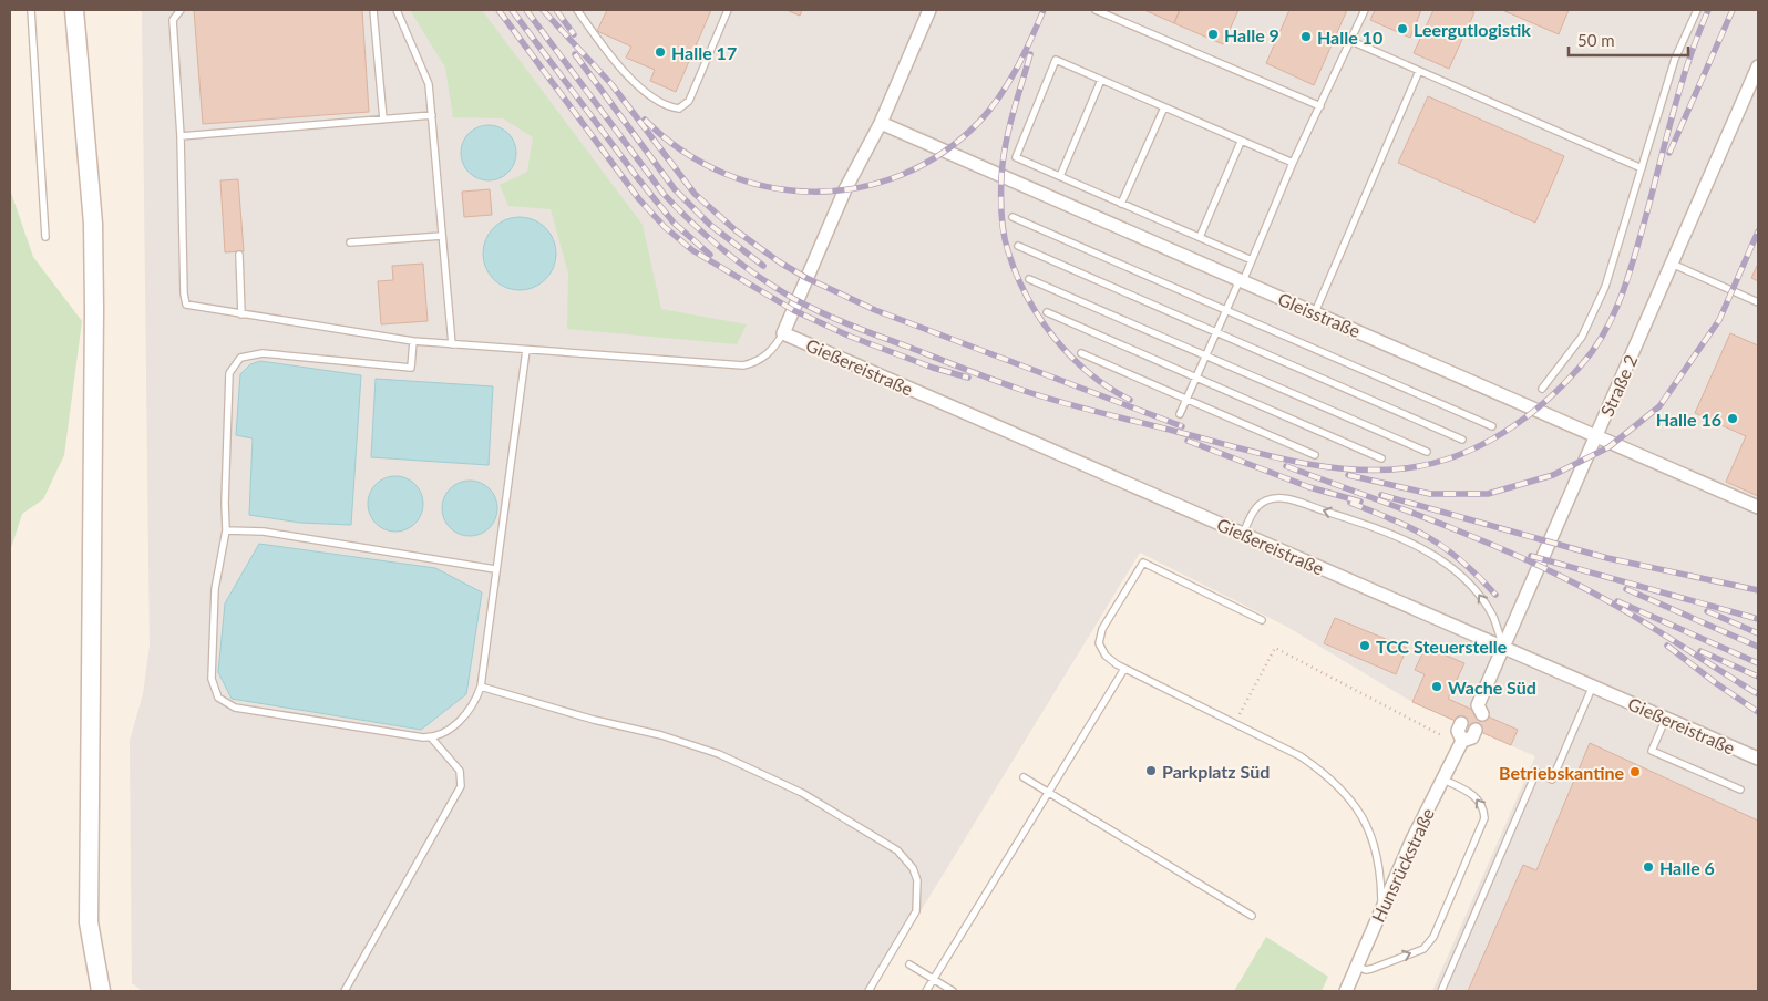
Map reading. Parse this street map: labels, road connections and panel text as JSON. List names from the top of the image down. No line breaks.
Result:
{"streets":{"street":["Gleisstraße","Gießereistraße","Straße 2","Hunsrückstraße"]},"crossings":[["Gleisstraße","Straße 2"],["Gießereistraße","Straße 2"]],"places":["Leergutlogistik","Halle 9","Halle 10","Halle 17","Halle 16","TCC Steuerstelle","Wache Süd","Parkplatz Süd","Betriebskantine","Halle 6"],"scale_bar":"50 m"}
